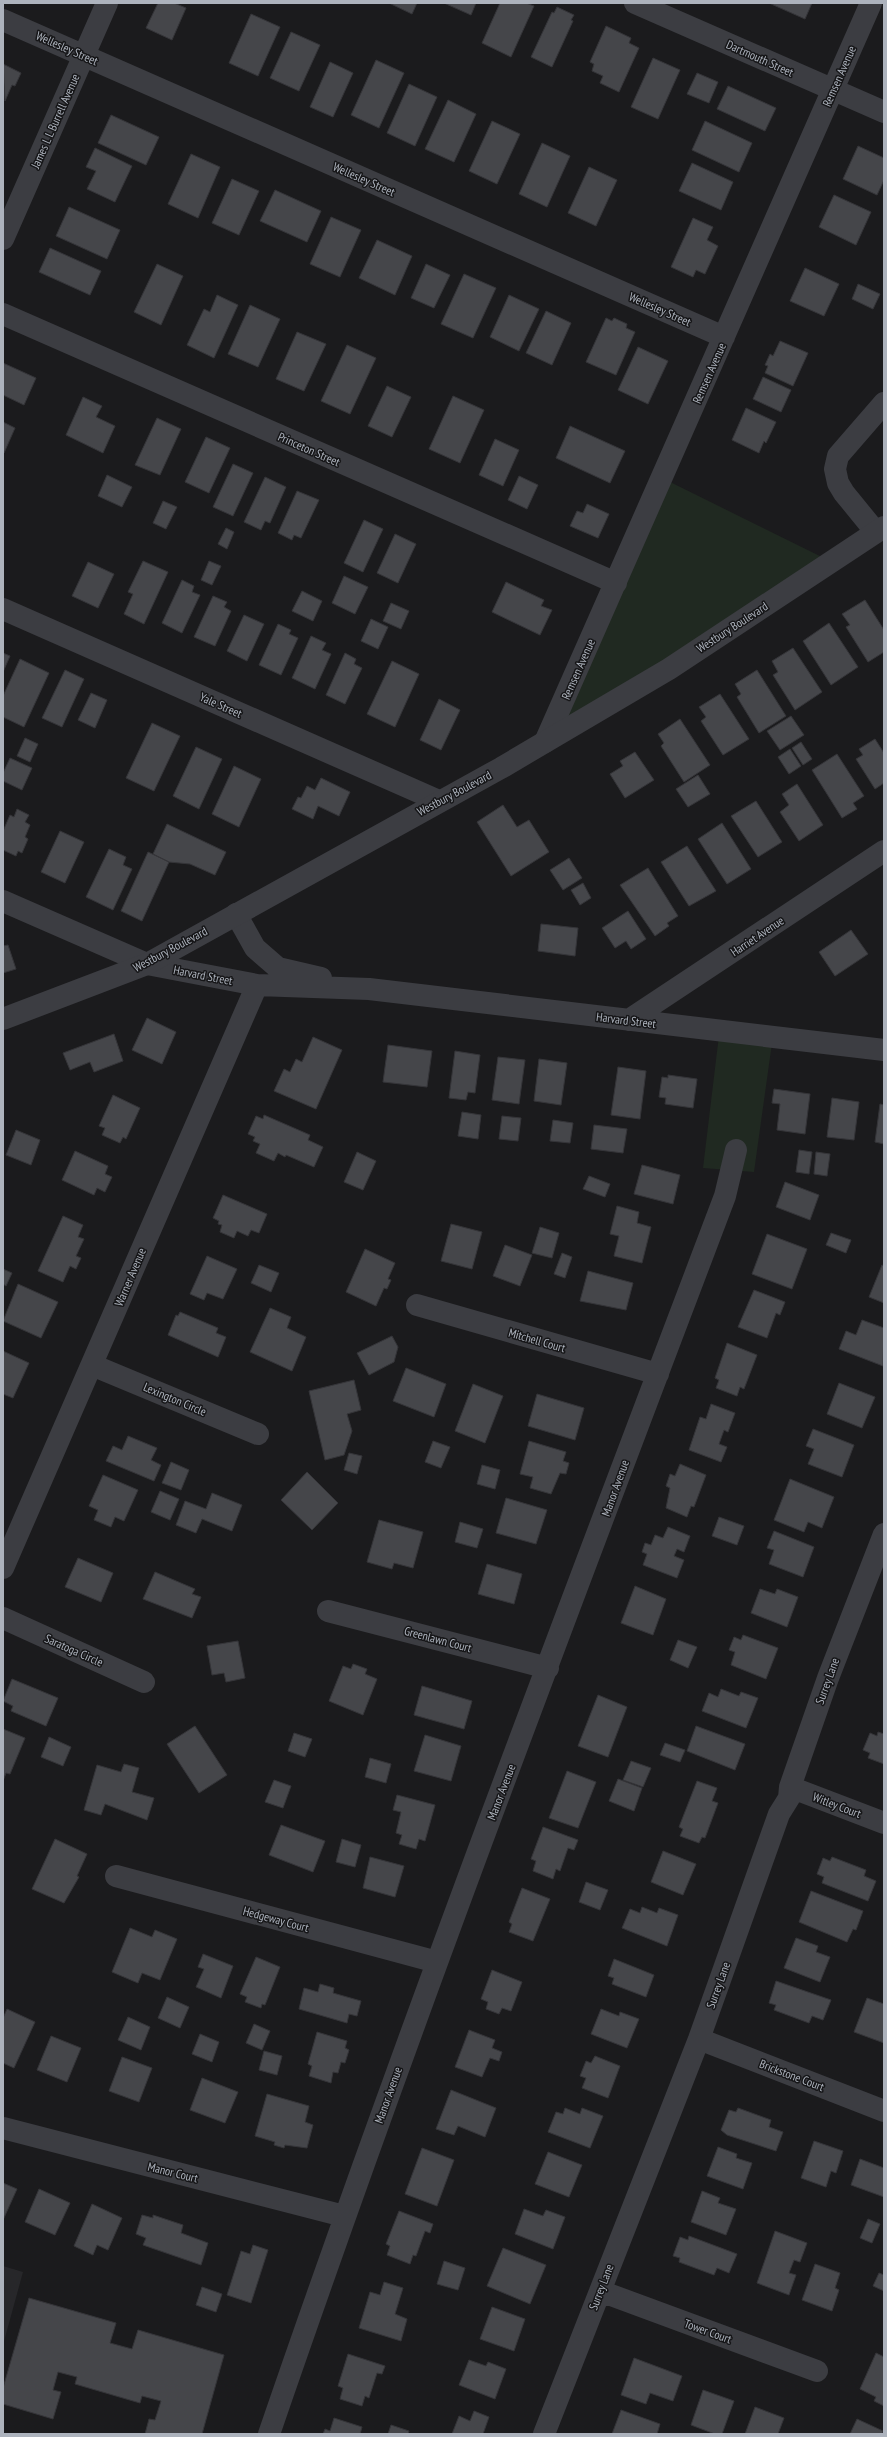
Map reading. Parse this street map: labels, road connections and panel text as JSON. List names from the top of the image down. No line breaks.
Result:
{"streets":{"street":["Wellesley Street","Dartmouth Street","Remsen Avenue","James L L Burrell Avenue","Princeton Street","Westbury Boulevard","Yale Street","Harriet Avenue","Harvard Street","Warner Avenue","Mitchell Court","Lexington Circle","Manor Avenue","Greenlawn Court","Saratoga Circle","Surrey Lane","Witley Court","Hedgeway Court","Brickstone Court","Manor Court","Tower Court"]},"crossings":[["Wellesley Street","Remsen Avenue"],["Wellesley Street","James L L Burrell Avenue"],["Dartmouth Street","Remsen Avenue"],["Remsen Avenue","Princeton Street"],["Remsen Avenue","Westbury Boulevard"],["Westbury Boulevard","Yale Street"],["Westbury Boulevard","Harvard Street"],["Harriet Avenue","Harvard Street"],["Harvard Street","Warner Avenue"],["Warner Avenue","Lexington Circle"],["Mitchell Court","Manor Avenue"],["Manor Avenue","Greenlawn Court"],["Manor Avenue","Hedgeway Court"],["Manor Avenue","Manor Court"],["Surrey Lane","Witley Court"],["Surrey Lane","Brickstone Court"],["Surrey Lane","Tower Court"]]}
